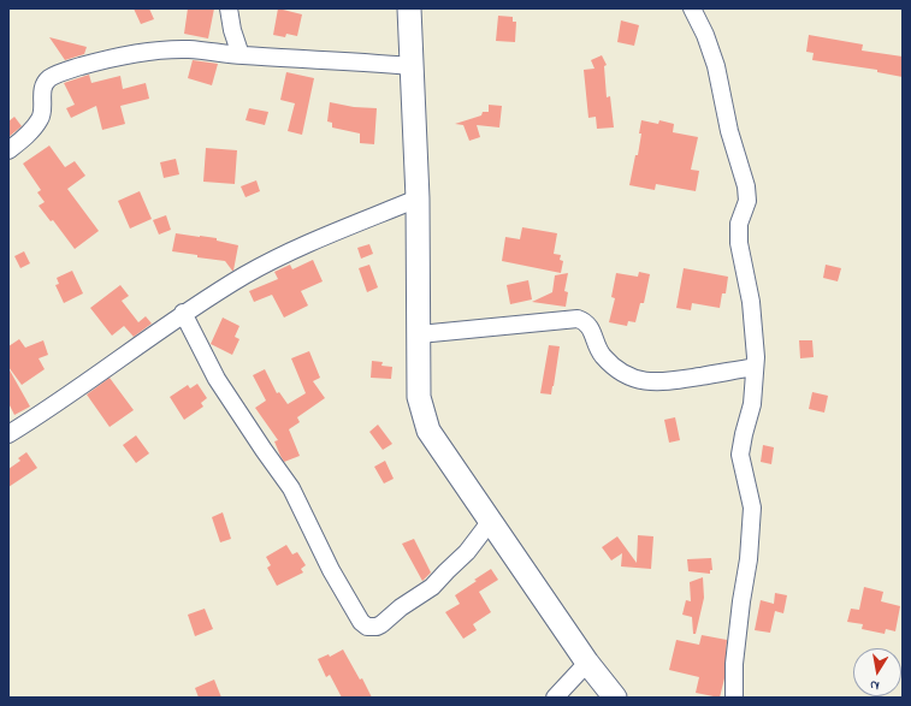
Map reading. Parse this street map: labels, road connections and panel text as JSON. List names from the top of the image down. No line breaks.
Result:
{"north":"bottom"}
